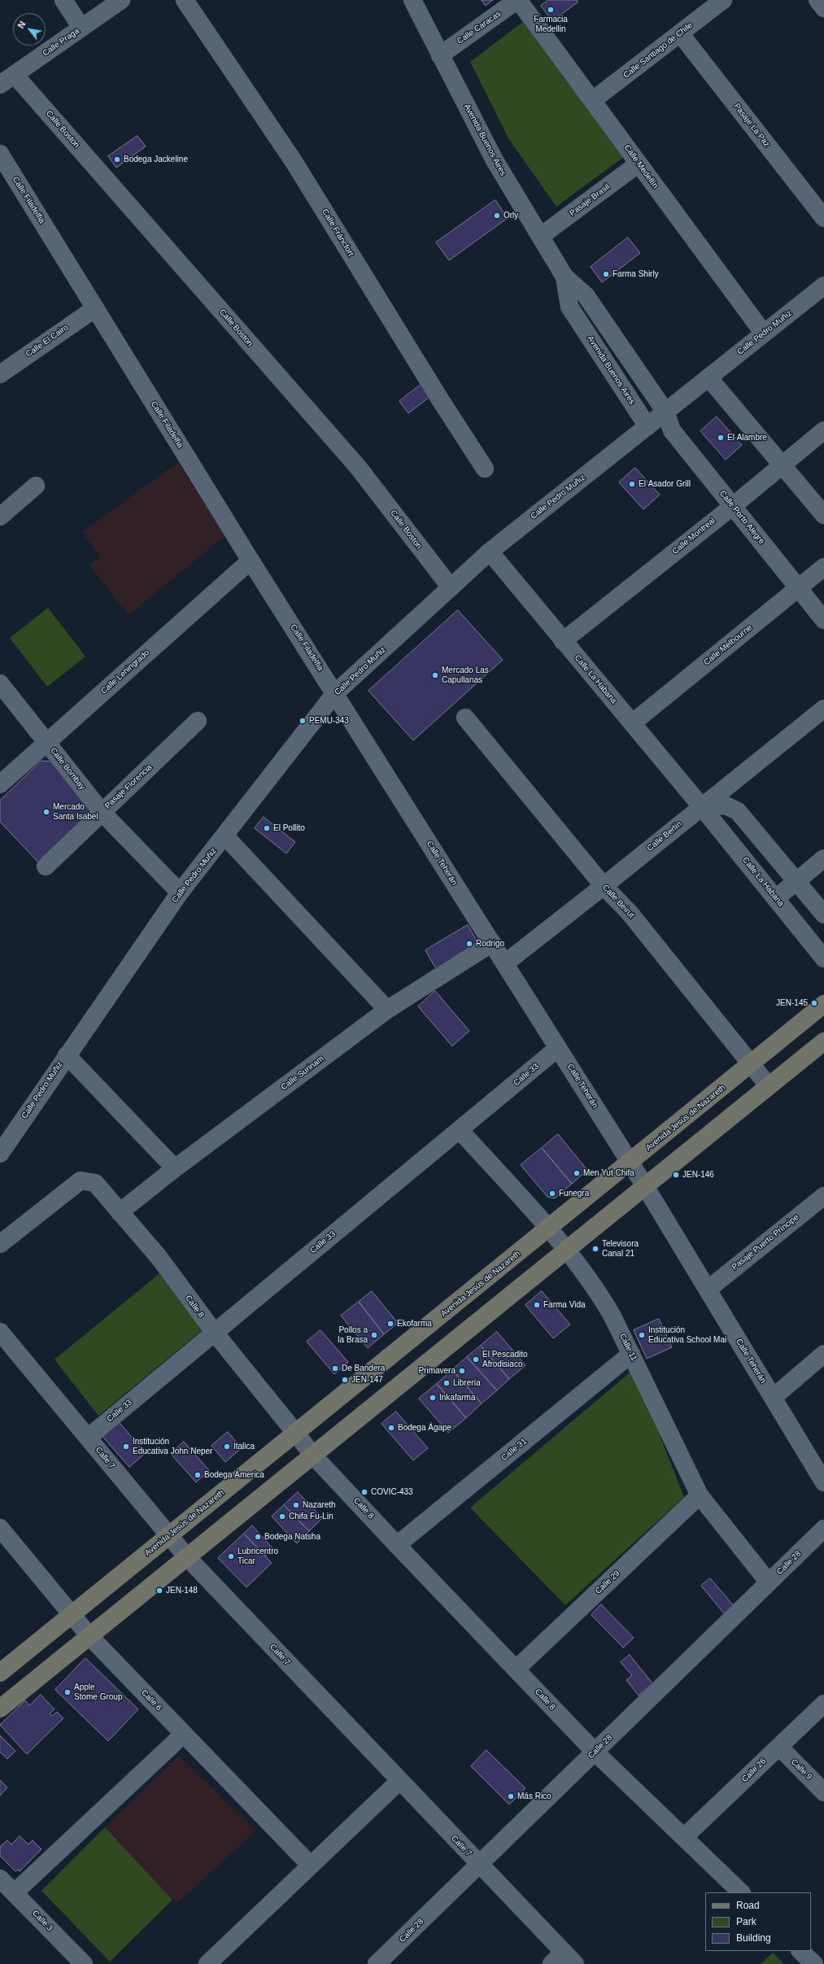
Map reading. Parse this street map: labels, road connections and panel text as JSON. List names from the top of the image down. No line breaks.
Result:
{"streets":{"main road":["Avenida Jesús de Nazareth"],"street":["Calle Caracas","Calle Praga","Calle Santiago de Chile","Pasaje La Paz","Calle Boston","Avenida Buenos Aires","Calle Medellín","Calle Filadelfia","Pasaje Brasil","Calle Fráncfort","Calle Pedro Muñiz","Calle El Cairo","Calle Porto Alegre","Calle Montreal","Calle Melbourne","Calle Leningrado","Calle La Habana","Calle Bombay","Pasaje Florencia","Calle Berlín","Calle Teherán","Calle Beirut","Calle Surinam","Calle 33","Pasaje Puerto Príncipe","Calle 8","Calle 11","Calle 31","Calle 7","Calle 28","Calle 29","Calle 6","Calle 9","Calle 26","Calle 3"]},"crossings":[["Calle Caracas","Avenida Buenos Aires"],["Calle Caracas","Calle Medellín"],["Calle Praga","Calle Boston"],["Calle Santiago de Chile","Pasaje La Paz"],["Calle Santiago de Chile","Calle Medellín"],["Calle Boston","Calle Pedro Muñiz"],["Avenida Buenos Aires","Pasaje Brasil"],["Avenida Buenos Aires","Calle Pedro Muñiz"],["Avenida Buenos Aires","Calle Porto Alegre"],["Calle Medellín","Pasaje Brasil"],["Calle Medellín","Calle Pedro Muñiz"],["Calle Filadelfia","Calle Pedro Muñiz"],["Calle Filadelfia","Calle El Cairo"],["Calle Filadelfia","Calle Leningrado"],["Calle Filadelfia","Calle Teherán"],["Calle Pedro Muñiz","Calle Porto Alegre"],["Calle Pedro Muñiz","Calle La Habana"],["Calle Pedro Muñiz","Calle Bombay"],["Calle Pedro Muñiz","Calle Teherán"],["Calle Porto Alegre","Calle Montreal"],["Calle Porto Alegre","Calle Melbourne"],["Calle Montreal","Calle La Habana"],["Calle Melbourne","Calle La Habana"],["Calle Leningrado","Calle Bombay"],["Calle La Habana","Calle Berlín"],["Calle Bombay","Pasaje Florencia"],["Calle Berlín","Calle Teherán"],["Calle Berlín","Calle Beirut"],["Calle Teherán","Calle Surinam"],["Calle Teherán","Calle 33"],["Calle Teherán","Avenida Jesús de Nazareth"],["Calle Teherán","Pasaje Puerto Príncipe"],["Calle Beirut","Avenida Jesús de Nazareth"],["Calle Surinam","Calle 8"],["Calle 33","Calle 8"],["Calle 33","Calle 11"],["Calle 33","Calle 7"],["Avenida Jesús de Nazareth","Calle 8"],["Avenida Jesús de Nazareth","Calle 11"],["Avenida Jesús de Nazareth","Calle 7"],["Avenida Jesús de Nazareth","Calle 6"],["Calle 8","Calle 31"],["Calle 8","Calle 28"],["Calle 8","Calle 29"],["Calle 8","Calle 26"],["Calle 11","Calle 31"],["Calle 11","Calle 28"],["Calle 11","Calle 29"],["Calle 7","Calle 28"],["Calle 9","Calle 26"]],"places":["Farmacia Medellin","Bodega Jackeline","Orly","Farma Shirly","El Alambre","El Asador Grill","Mercado Las Capullanas","PEMU-343","Mercado Santa Isabel","El Pollito","Rodrigo","JEN-145","Men Yut Chifa","JEN-146","Funegra","Televisora Canal 21","Farma Vida","Ekofarma","Pollos a la Brasa","Institución Educativa School Mai","El Pescadito Afrodisiaco","De Bandera","Primavera","JEN-147","Librería","Inkafarma","Bodega Ágape","Institución Educativa John Neper","Italica","Bodega America","COVIC-433","Nazareth","Chifa Fu-Lin","Bodega Natsha","Lubricentro Ticar","JEN-148","Apple Stome Group","Más Rico"],"legend":["Road","Park","Building"],"north":"top left"}
